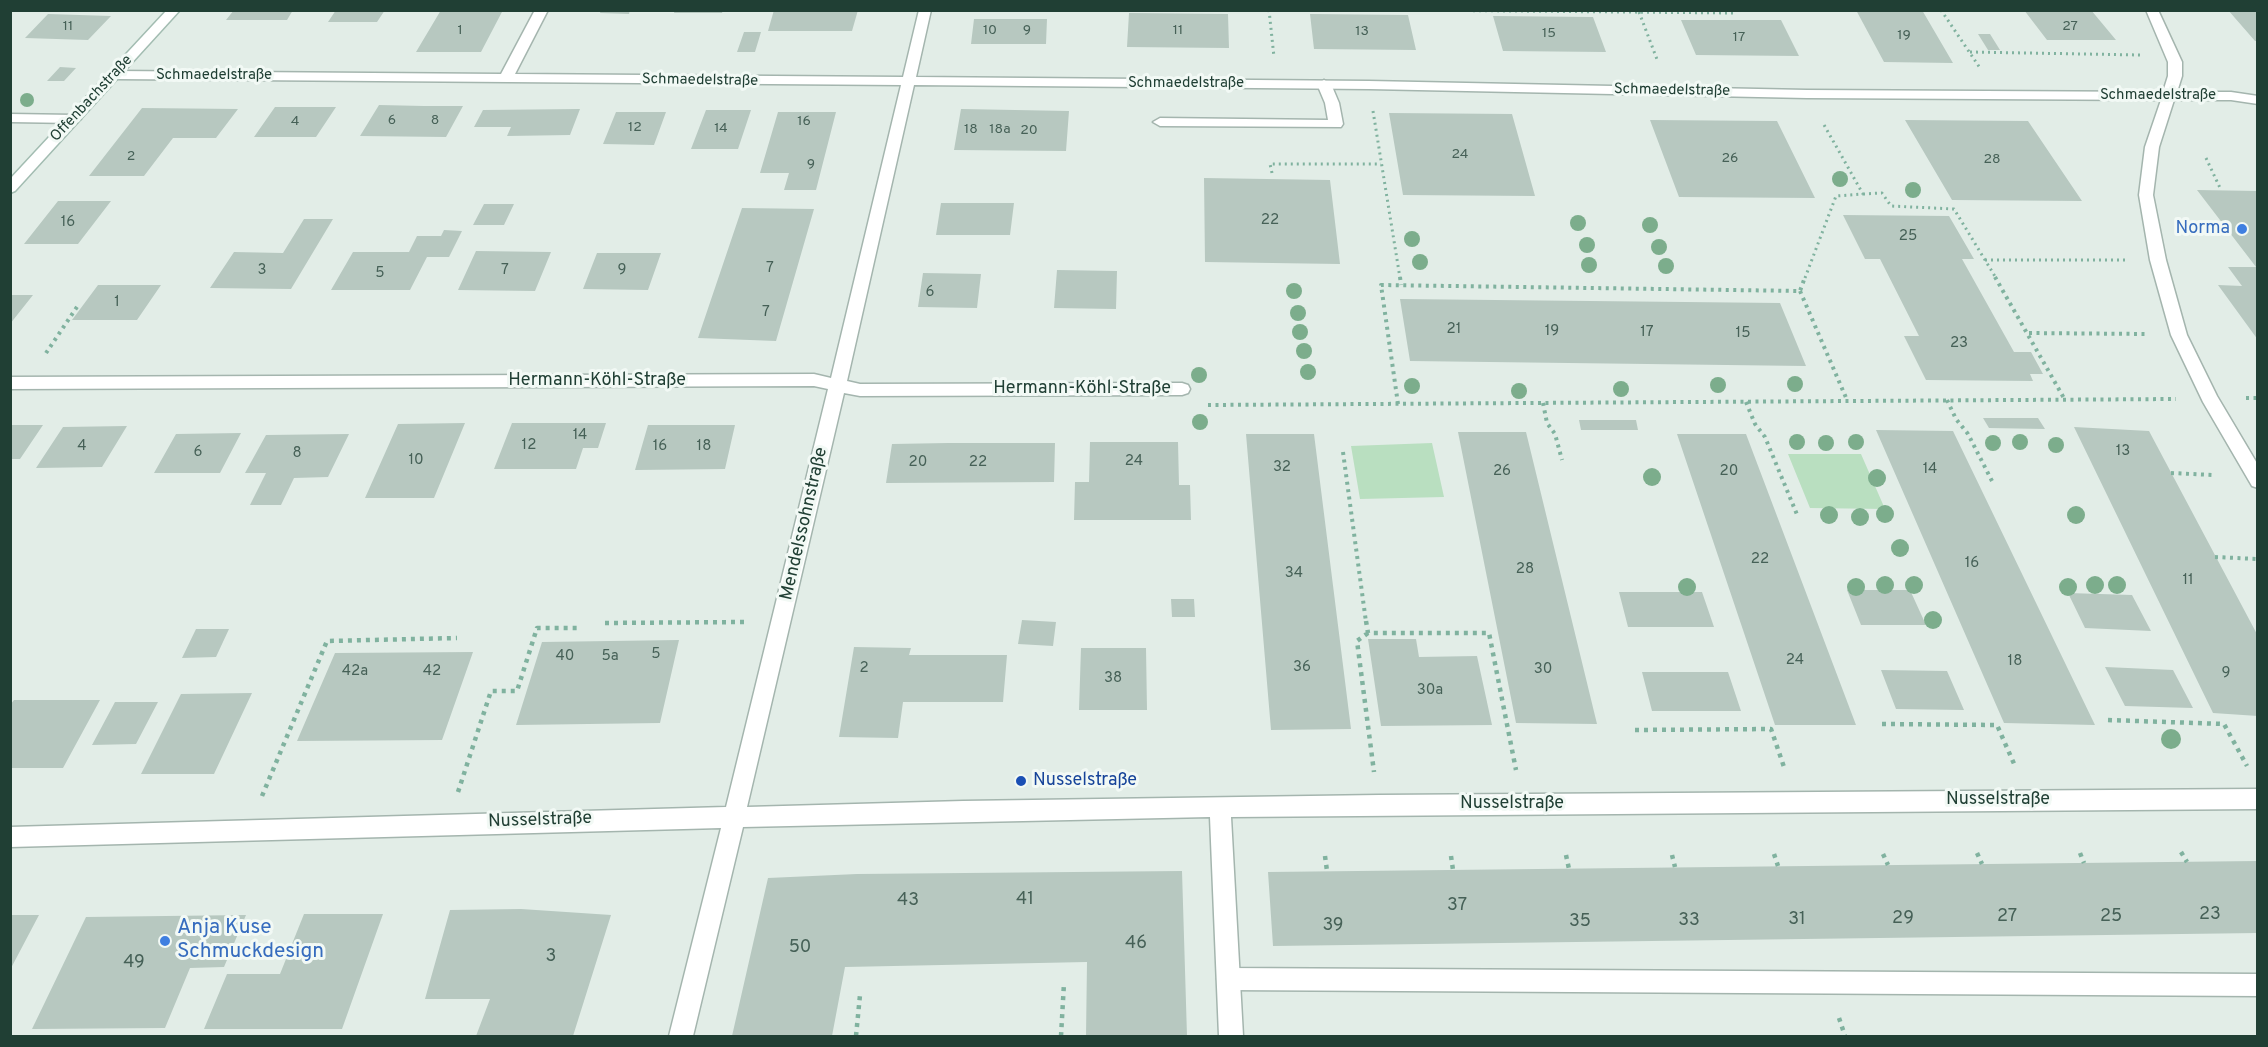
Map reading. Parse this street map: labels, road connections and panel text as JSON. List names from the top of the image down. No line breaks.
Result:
{"streets":{"street":["Schmaedelstraße","Offenbachstraße","Hermann-Köhl-Straße","Mendelssohnstraße","Nusselstraße"]},"crossings":[["Schmaedelstraße","Offenbachstraße"],["Schmaedelstraße","Mendelssohnstraße"],["Hermann-Köhl-Straße","Mendelssohnstraße"],["Mendelssohnstraße","Nusselstraße"]],"places":["Norma","Nusselstraße","Anja Kuse Schmuckdesign"],"house_numbers":["11","27","1","10","9","11","13","15","19","17","6","8","4","16","12","14","18","18a","20","24","2","26","28","9","22","16","25","7","3","7","9","5","6","1","7","21","19","17","15","23","14","12","4","16","18","13","6","8","10","24","20","22","32","14","26","20","22","16","28","34","11","5","40","5a","24","18","36","2","30","42a","42","9","38","30a","41","43","37","23","27","25","29","31","33","35","39","46","50","3","49"]}
